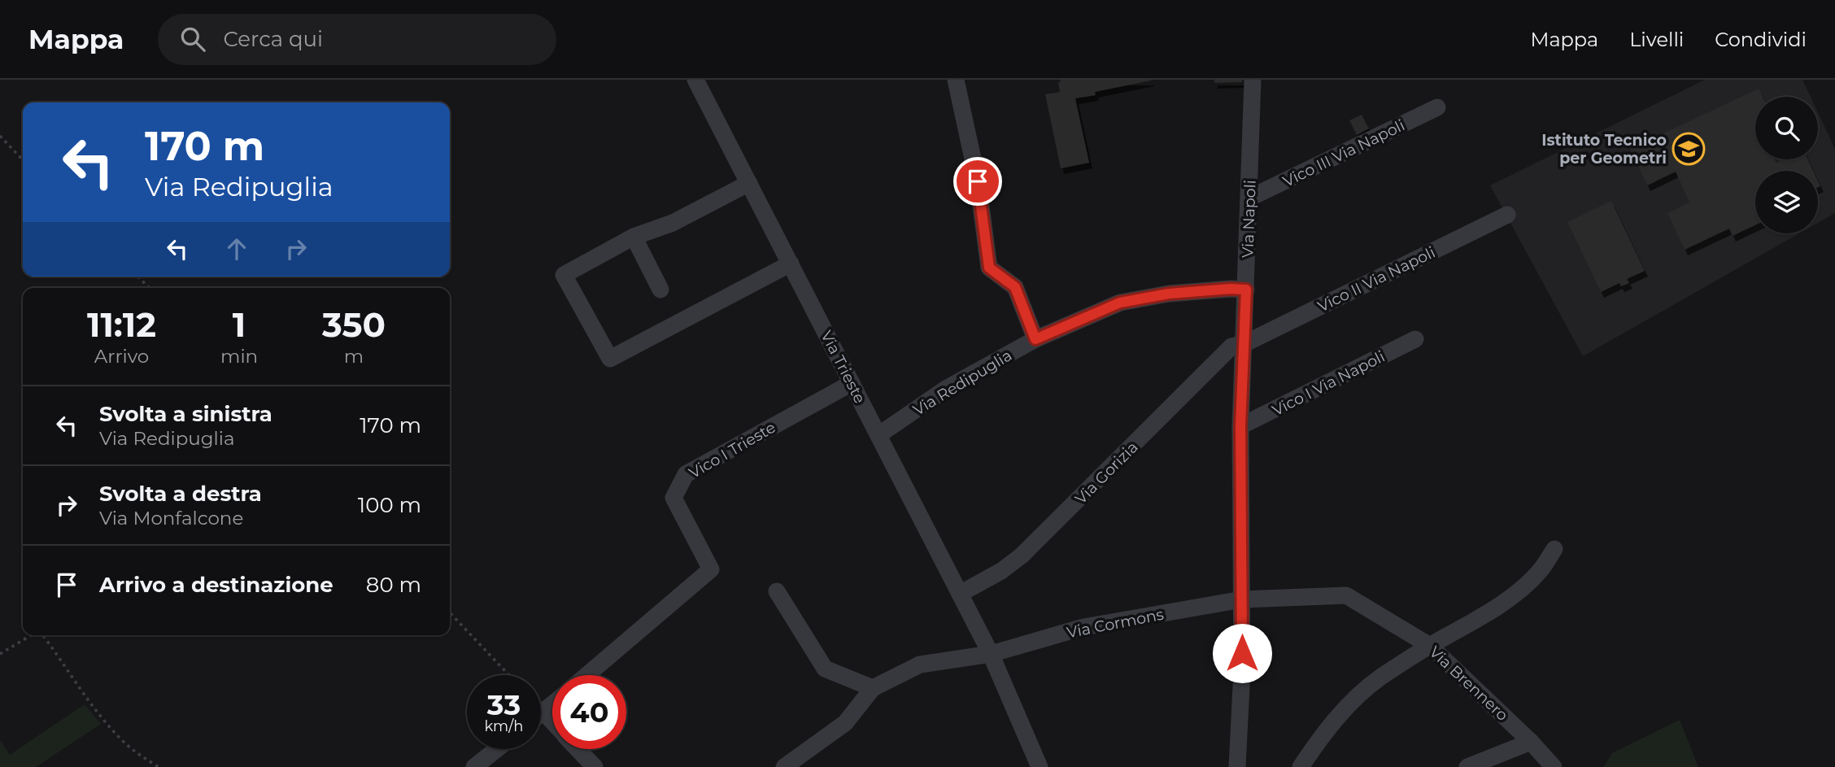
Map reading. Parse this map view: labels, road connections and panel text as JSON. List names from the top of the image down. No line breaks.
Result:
{"streets":{"street":["Vico III Via Napoli","Via Napoli","Vico II Via Napoli","Via Trieste","Via Redipuglia","Vico I Via Napoli","Vico I Trieste","Via Gorizia","Via Cormons","Via Brennero"]},"crossings":[["Vico III Via Napoli","Via Napoli"],["Via Napoli","Vico II Via Napoli"],["Via Napoli","Via Redipuglia"],["Via Napoli","Vico I Via Napoli"],["Via Napoli","Via Gorizia"],["Via Napoli","Via Cormons"],["Via Napoli","Via Brennero"],["Vico II Via Napoli","Via Gorizia"],["Via Trieste","Via Redipuglia"],["Via Trieste","Vico I Trieste"],["Via Trieste","Via Gorizia"],["Via Trieste","Via Cormons"],["Via Cormons","Via Brennero"]],"places":{"school or university":["Istituto Tecnico per Geometri"]},"page":{"header":"Mappa","search":"Cerca qui","nav":["Mappa","Livelli","Condividi"],"turn":["170 m","Via Redipuglia"],"eta":["11:12","Arrivo","1","min","350","m"],"list":[{"name":"Svolta a sinistra","note":"Via Redipuglia","value":"170 m"},{"name":"Svolta a destra","note":"Via Monfalcone","value":"100 m"},{"name":"Arrivo a destinazione","value":"80 m"}],"speed":"33 km/h","limit":"40"}}
